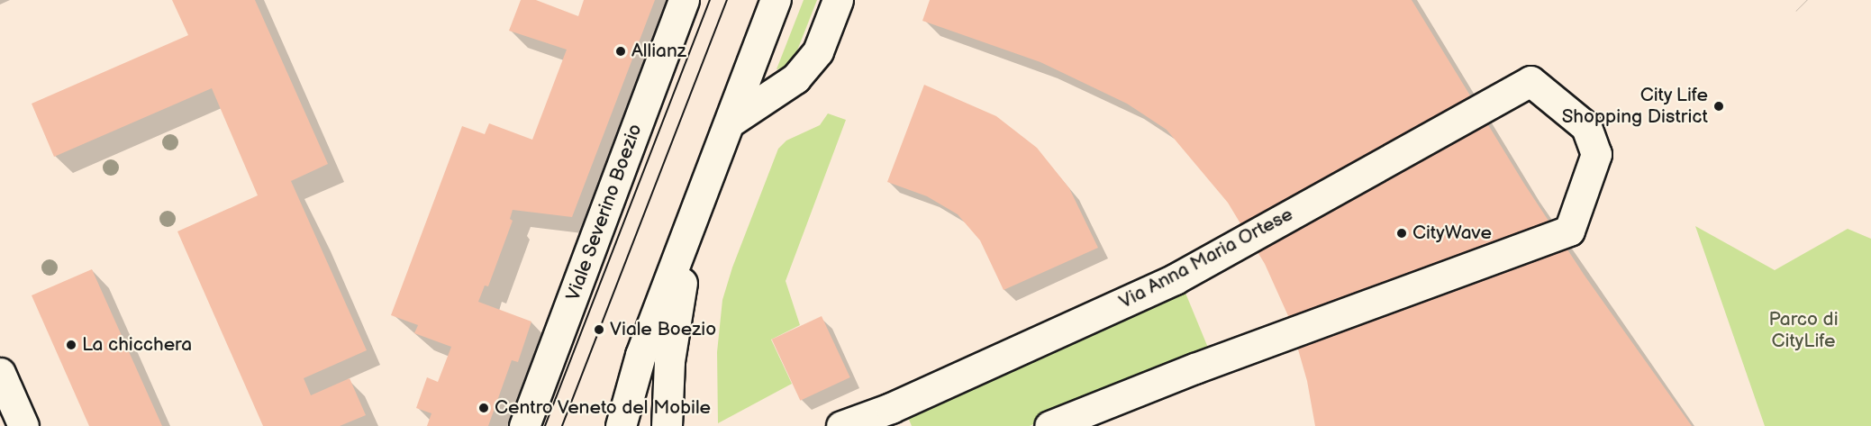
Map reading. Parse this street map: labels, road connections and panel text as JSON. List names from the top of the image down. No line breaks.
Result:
{"streets":{"street":["Viale Severino Boezio","Via Anna Maria Ortese"]},"parks":["Parco di CityLife"],"places":["Allianz","City Life Shopping District","CityWave","Viale Boezio","La chicchera","Centro Veneto del Mobile"]}
